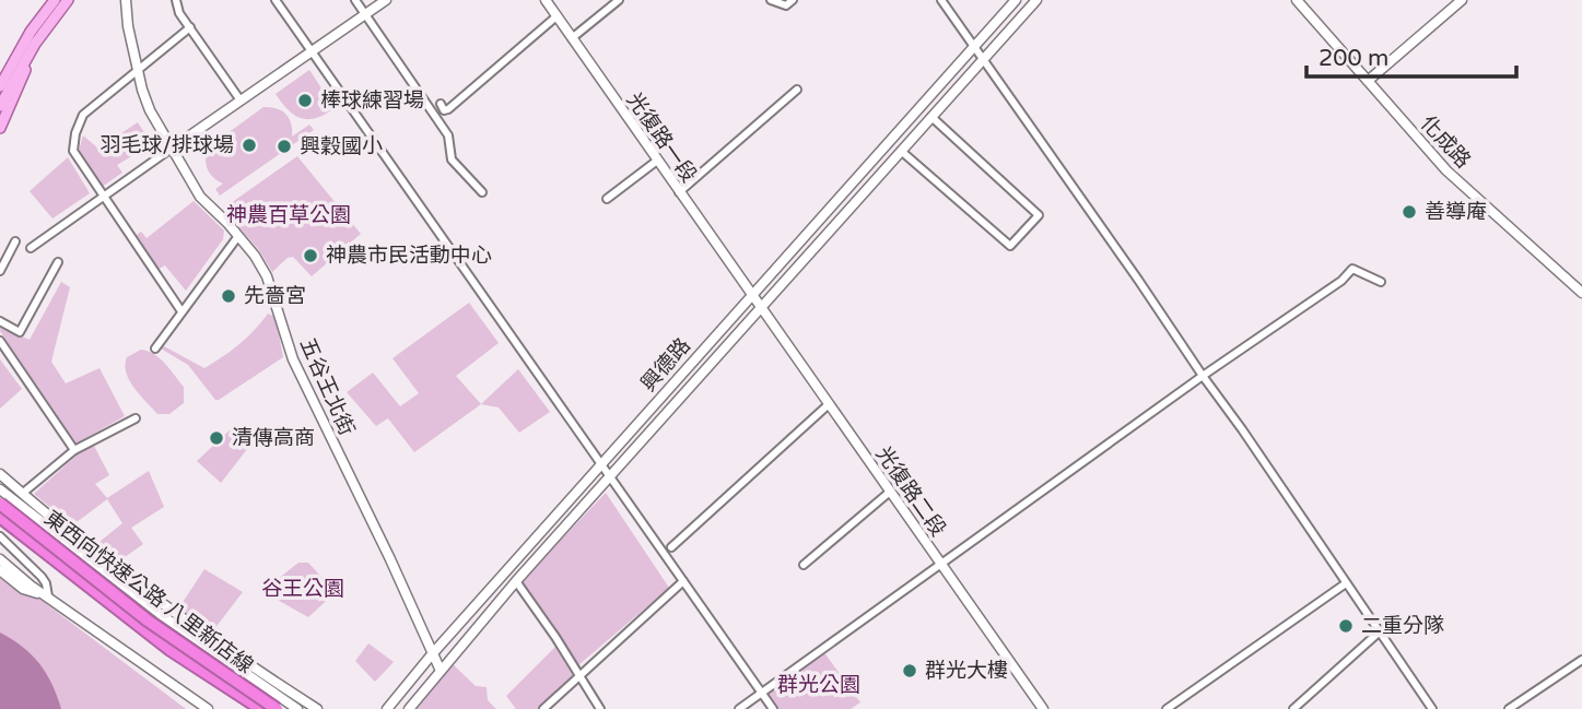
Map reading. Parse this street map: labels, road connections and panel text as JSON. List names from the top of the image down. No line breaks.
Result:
{"streets":{"highway":["東西向快速公路 八里新店線"],"street":["光復路一段","化成路","興德路","五谷王北街","光復路二段"]},"crossings":[["光復路一段","興德路"],["光復路一段","光復路二段"],["興德路","五谷王北街"],["興德路","光復路二段"]],"parks":["神農百草公園","谷王公園","群光公園"],"places":["棒球練習場","羽毛球/排球場","興穀國小","善導庵","神農市民活動中心","先嗇宮","清傳高商","二重分隊","群光大樓"],"scale_bar":"200 m"}
